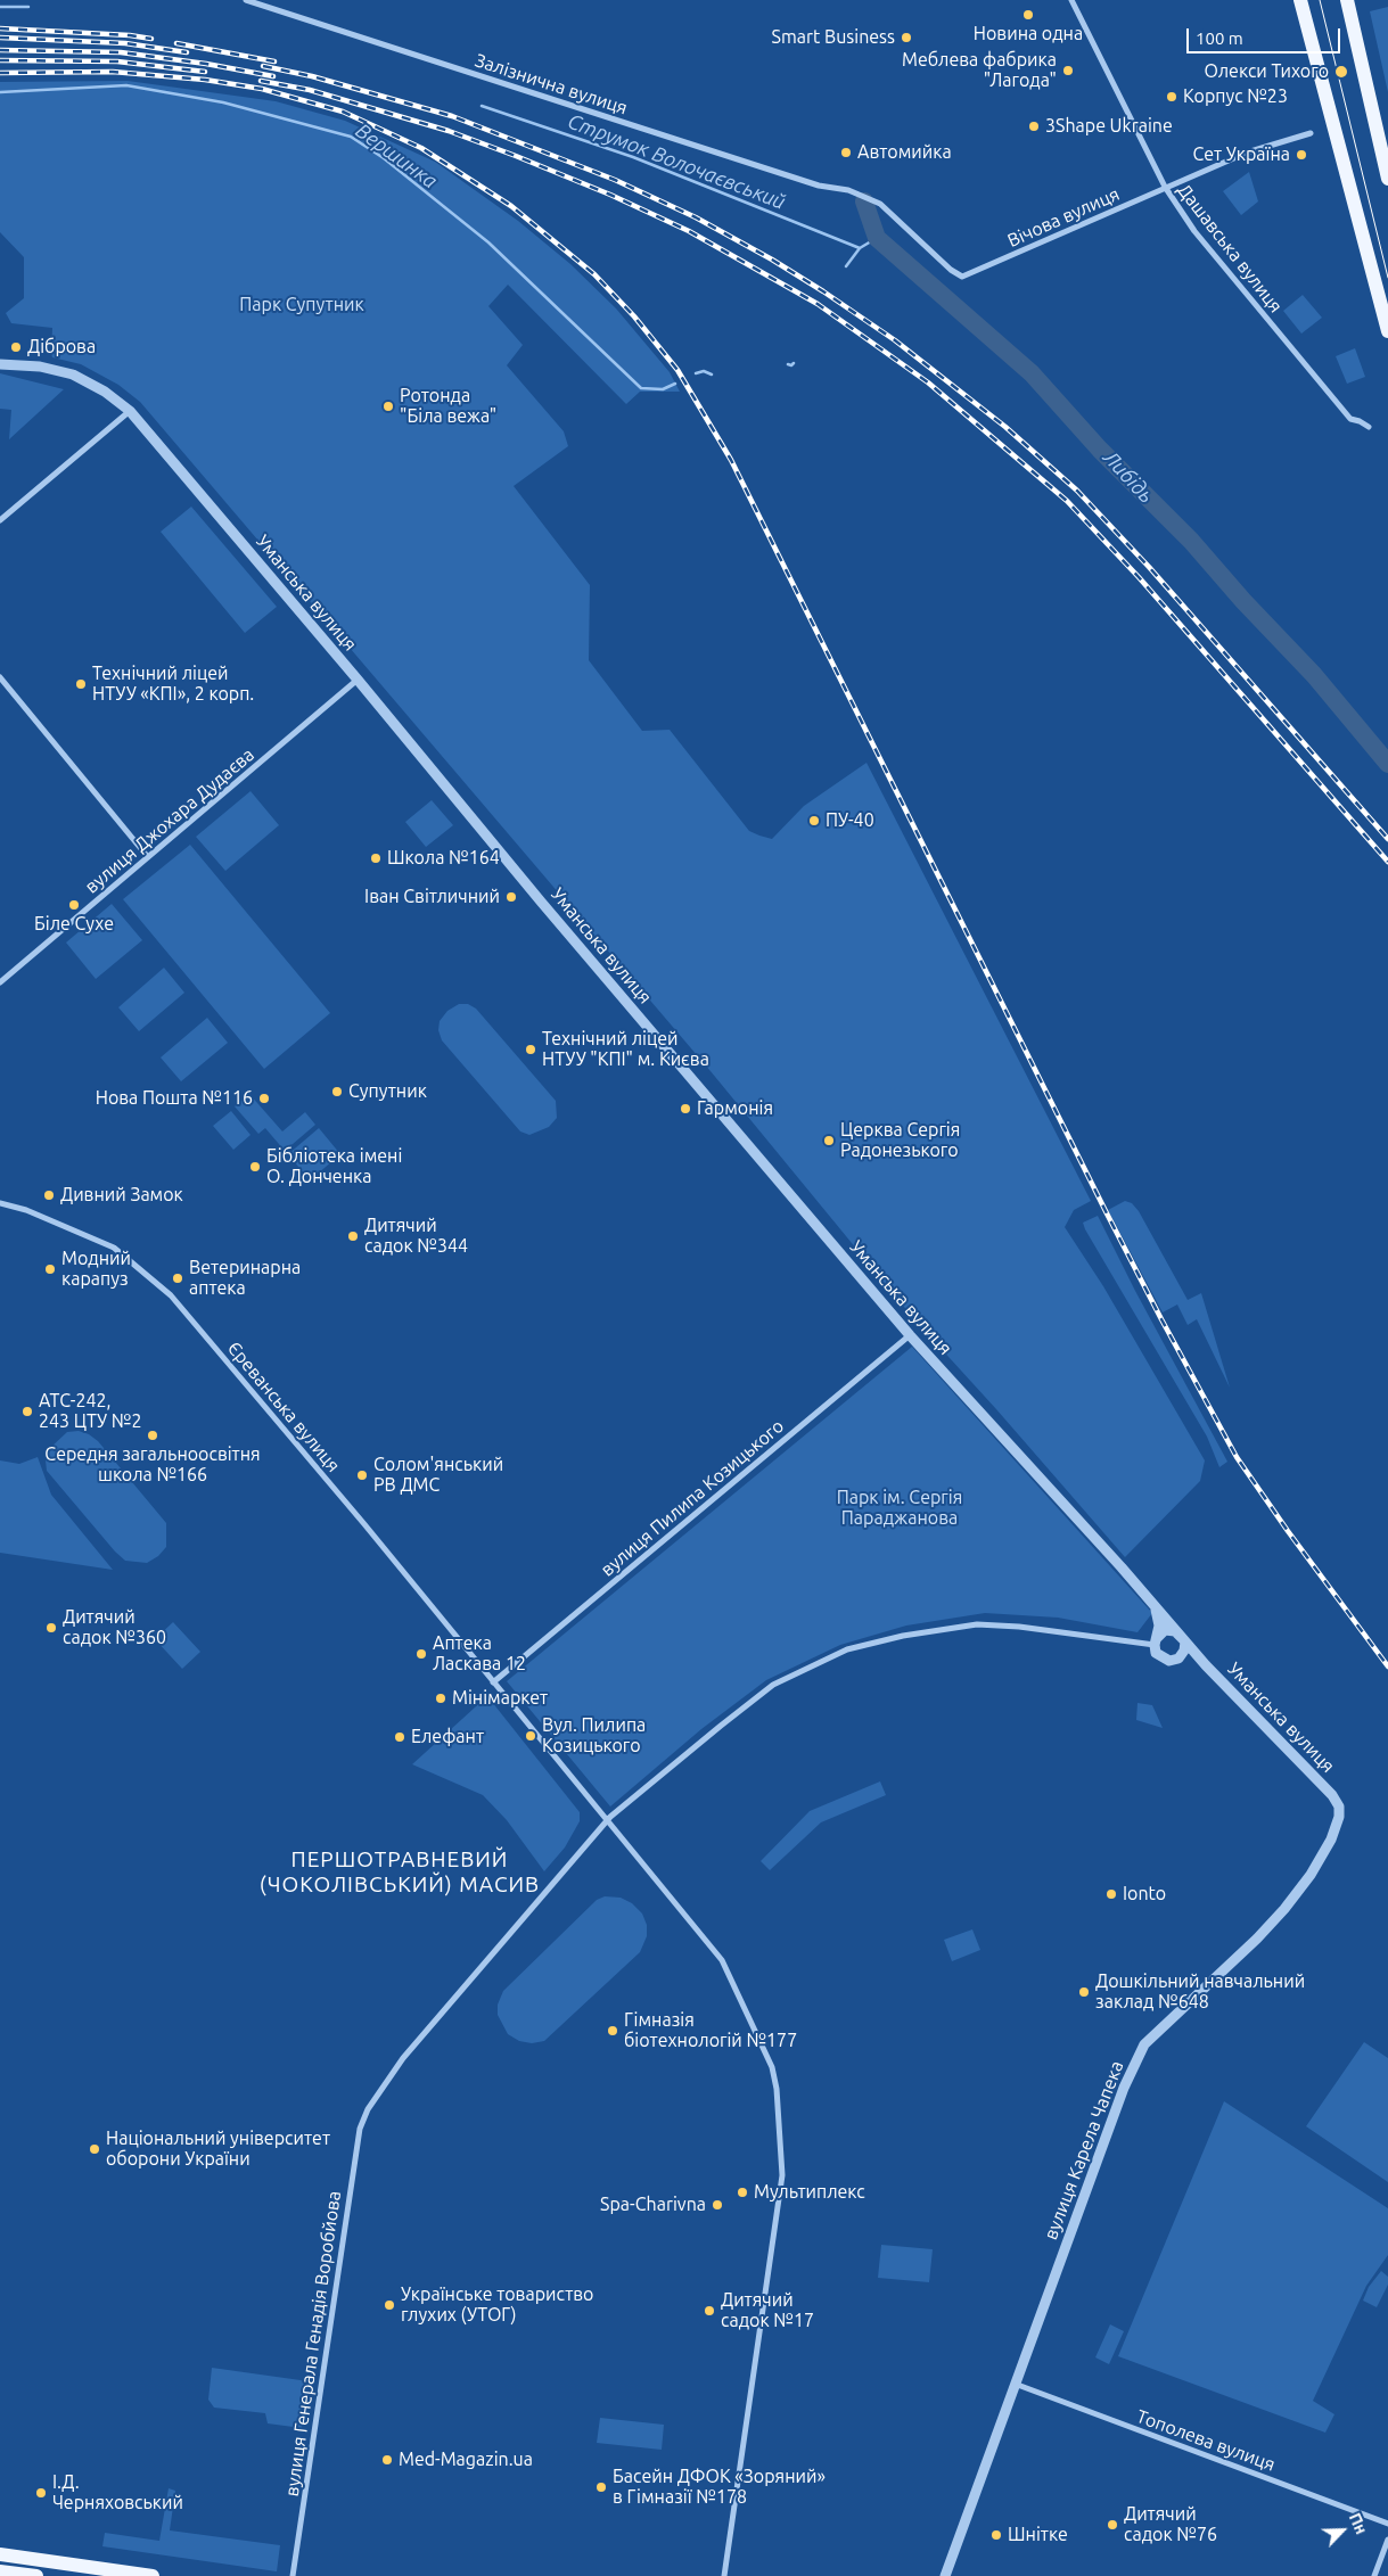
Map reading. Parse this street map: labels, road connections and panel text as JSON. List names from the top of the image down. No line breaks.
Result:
{"streets":{"street":["Залізнична вулиця","Вічова вулиця","Дашавська вулиця","Уманська вулиця","вулиця Джохара Дудаєва","Єреванська вулиця","вулиця Пилипа Козицького","вулиця Карела Чапека","вулиця Генерала Генадія Воробйова","Тополева вулиця"]},"crossings":[["Залізнична вулиця","Вічова вулиця"],["Вічова вулиця","Дашавська вулиця"],["Уманська вулиця","вулиця Джохара Дудаєва"],["Уманська вулиця","вулиця Пилипа Козицького"],["Уманська вулиця","вулиця Карела Чапека"],["Уманська вулиця","вулиця Генерала Генадія Воробйова"],["Єреванська вулиця","вулиця Пилипа Козицького"],["Єреванська вулиця","вулиця Генерала Генадія Воробйова"],["вулиця Карела Чапека","Тополева вулиця"]],"districts":["ПЕРШОТРАВНЕВИЙ (ЧОКОЛІВСЬКИЙ) МАСИВ"],"water":["Вершинка","Струмок Волочаєвський","Либідь"],"parks":["Парк Супутник","Парк ім. Сергія Параджанова"],"places":["Новина одна","Smart Business","Меблева фабрика \"Лагода\"","Олекси Тихого","Корпус №23","3Shape Ukraine","Автомийка","Сет Україна","Діброва","Ротонда \"Біла вежа\"","Технічний ліцей НТУУ «КПІ», 2 корп.","ПУ-40","Школа №164","Іван Світличний","Біле Сухе","Технічний ліцей НТУУ \"КПІ\" м. Києва","Супутник","Нова Пошта №116","Гармонія","Церква Сергія Радонезького","Бібліотека імені О. Донченка","Дивний Замок","Дитячий садок №344","Модний карапуз","Ветеринарна аптека","АТС-242, 243 ЦТУ №2","Середня загальноосвітня школа №166","Солом'янський РВ ДМС","Дитячий садок №360","Аптека Ласкава 12","Мінімаркет","Вул. Пилипа Козицького","Елефант","Ionto","Дошкільний навчальний заклад №648","Гімназія біотехнологій №177","Національний університет оборони України","Мультиплекс","Spa-Charivna","Українське товариство глухих (УТОГ)","Дитячий садок №17","Med-Magazin.ua","Басейн ДФОК «Зоряний» в Гімназії №178","І.Д. Черняховський","Дитячий садок №76","Шнітке"],"scale_bar":"100 m","north":"top right"}
